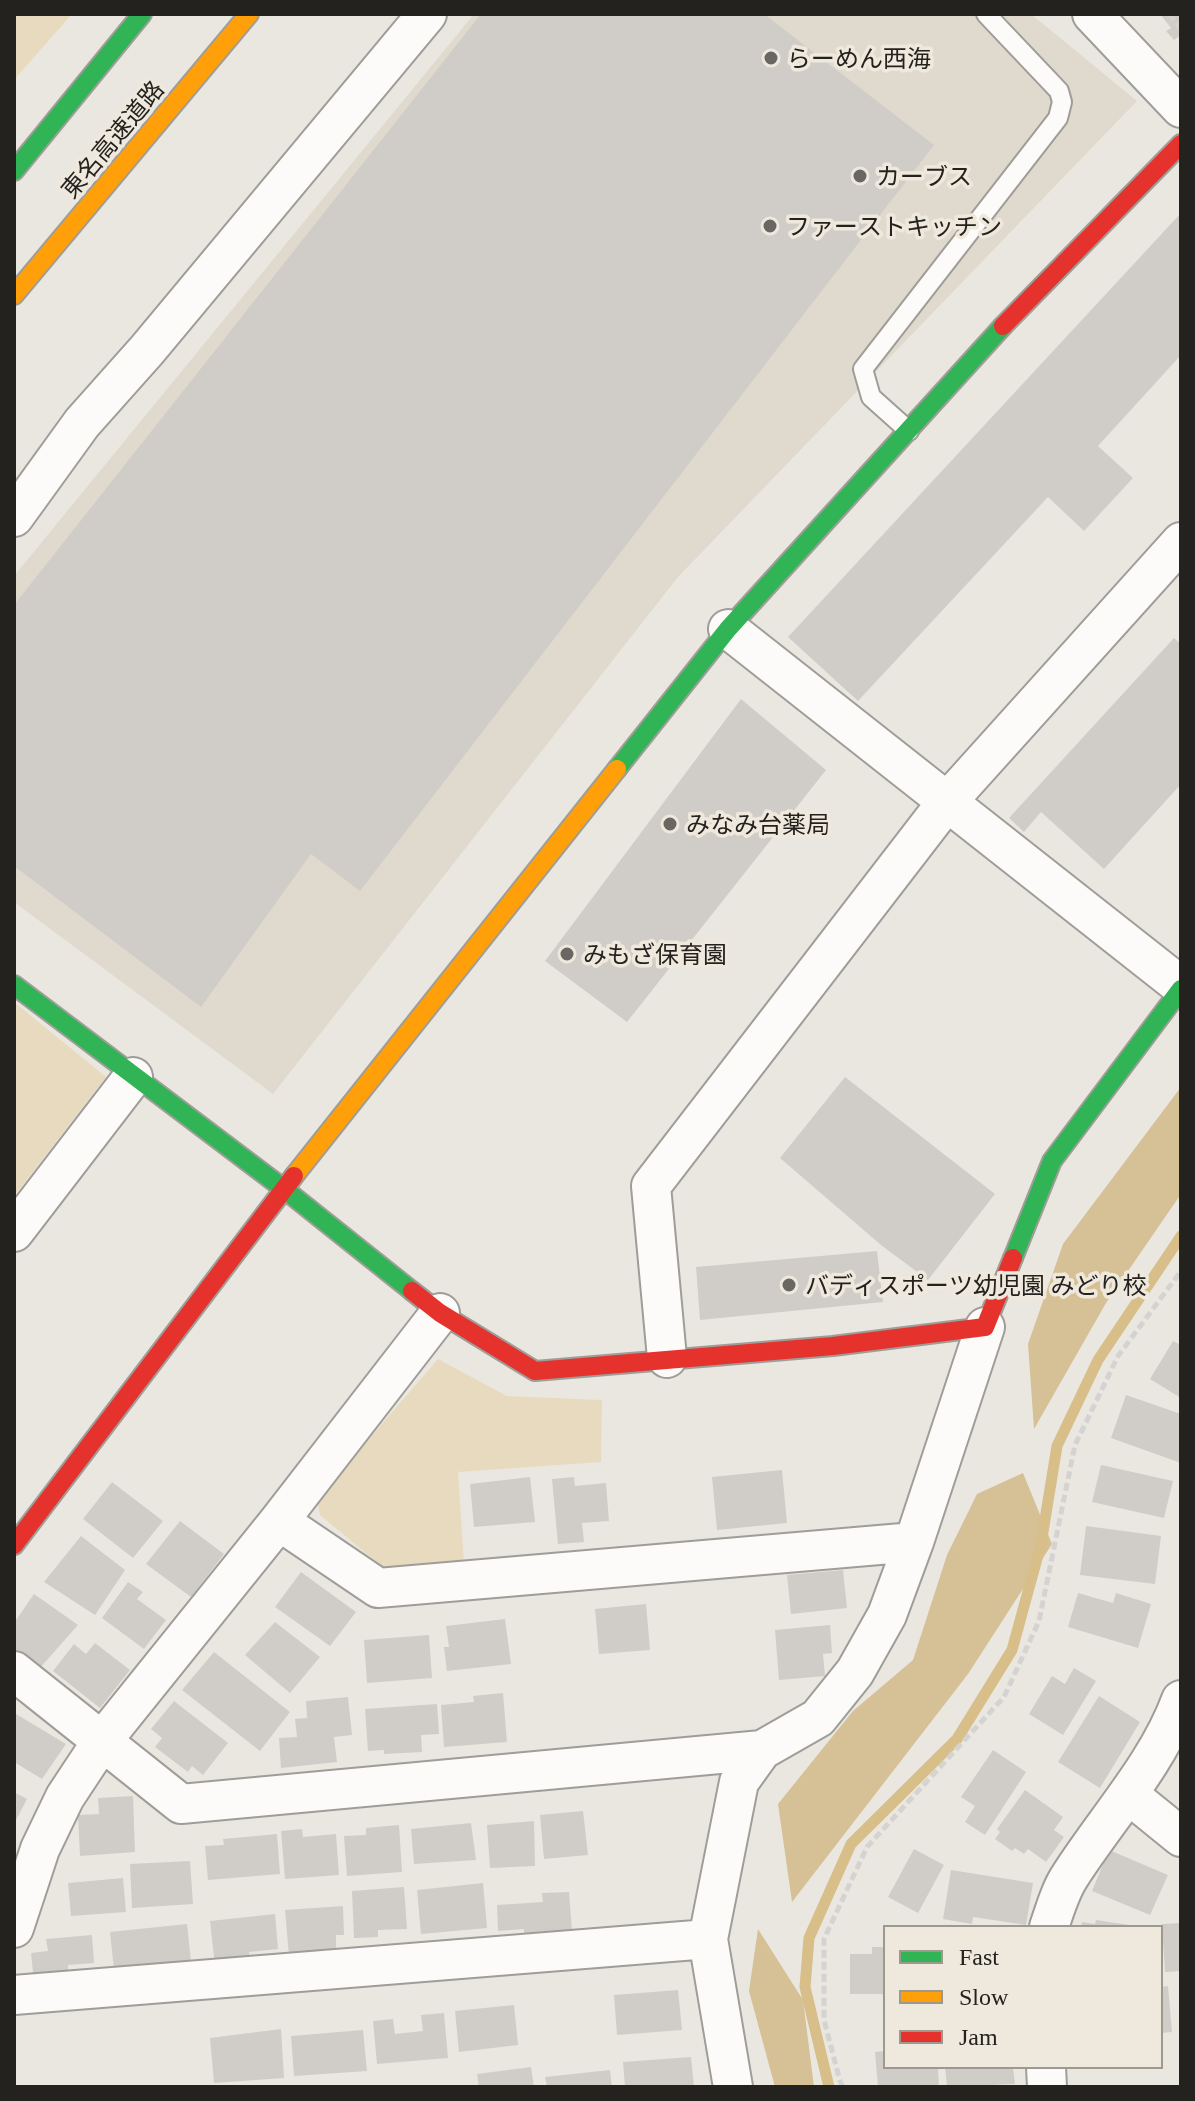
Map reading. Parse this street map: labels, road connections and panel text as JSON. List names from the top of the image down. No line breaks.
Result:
{"streets":{"main road":["東名高速道路"]},"places":["らーめん西海","カーブス","ファーストキッチン","みなみ台薬局","みもざ保育園","バディスポーツ幼児園 みどり校"],"legend":["Fast","Slow","Jam"]}
